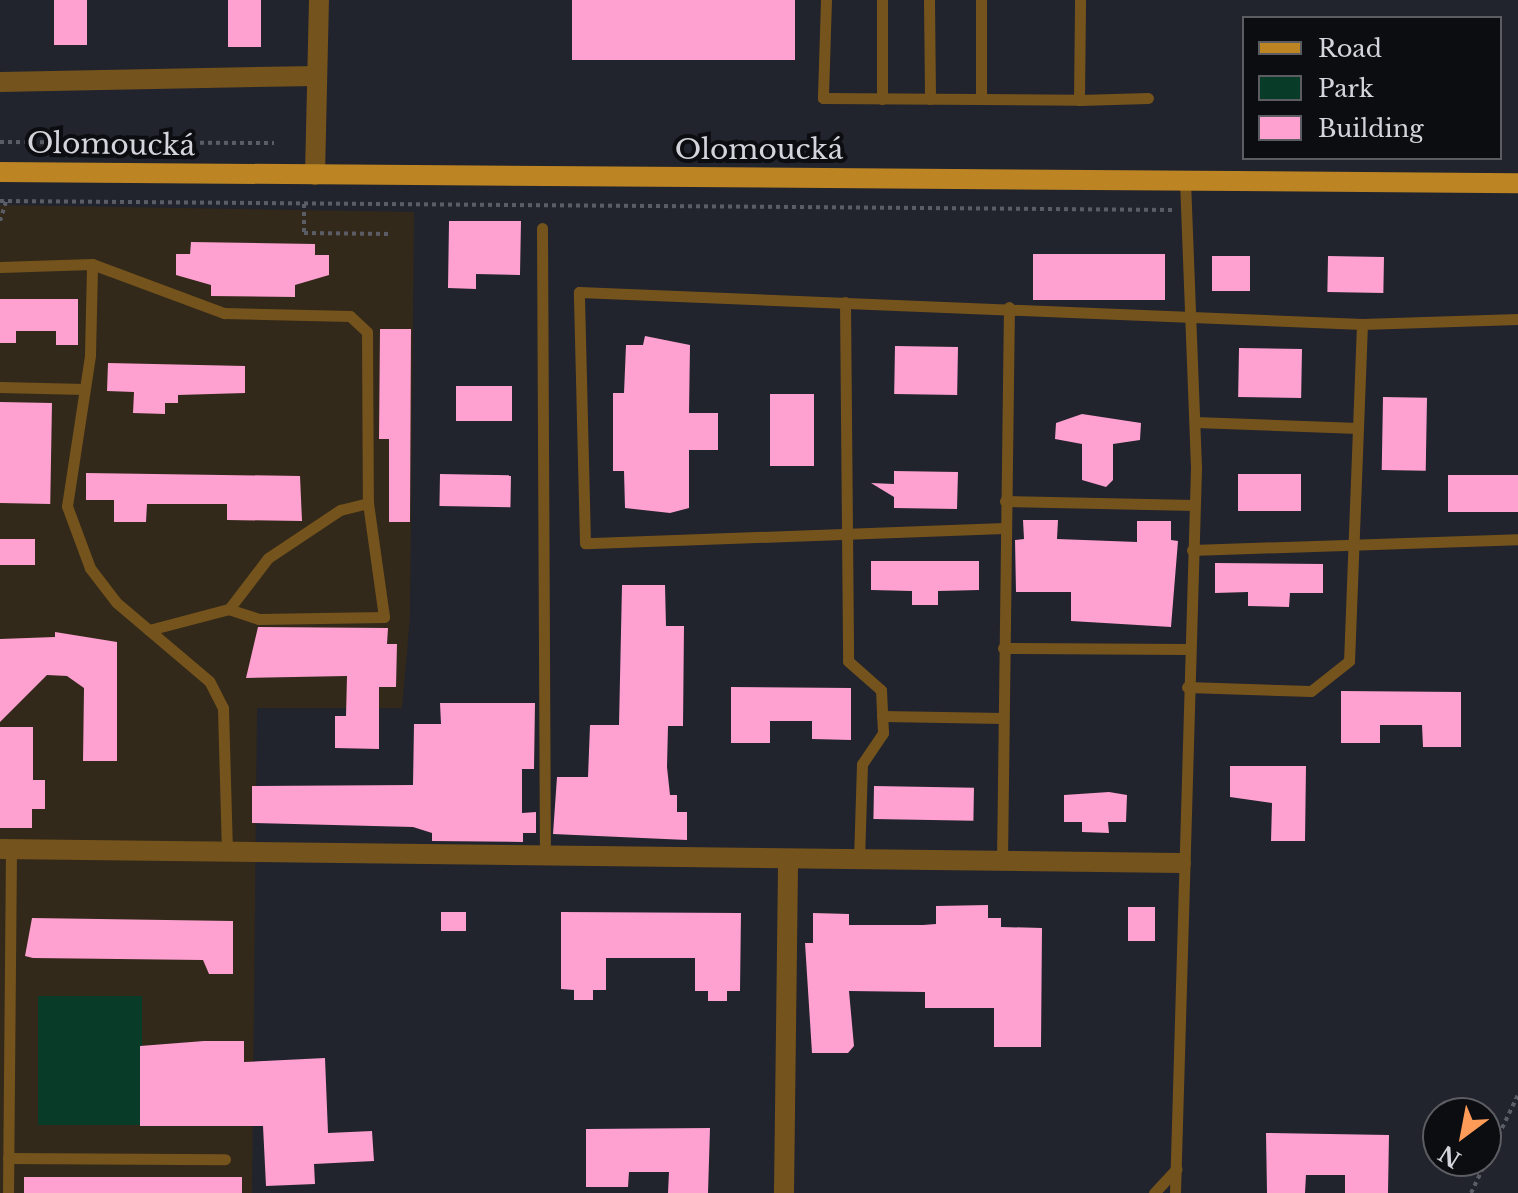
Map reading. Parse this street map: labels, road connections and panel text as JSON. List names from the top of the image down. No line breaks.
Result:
{"streets":{"main road":["Olomoucká"]},"legend":["Road","Park","Building"],"north":"bottom left"}
